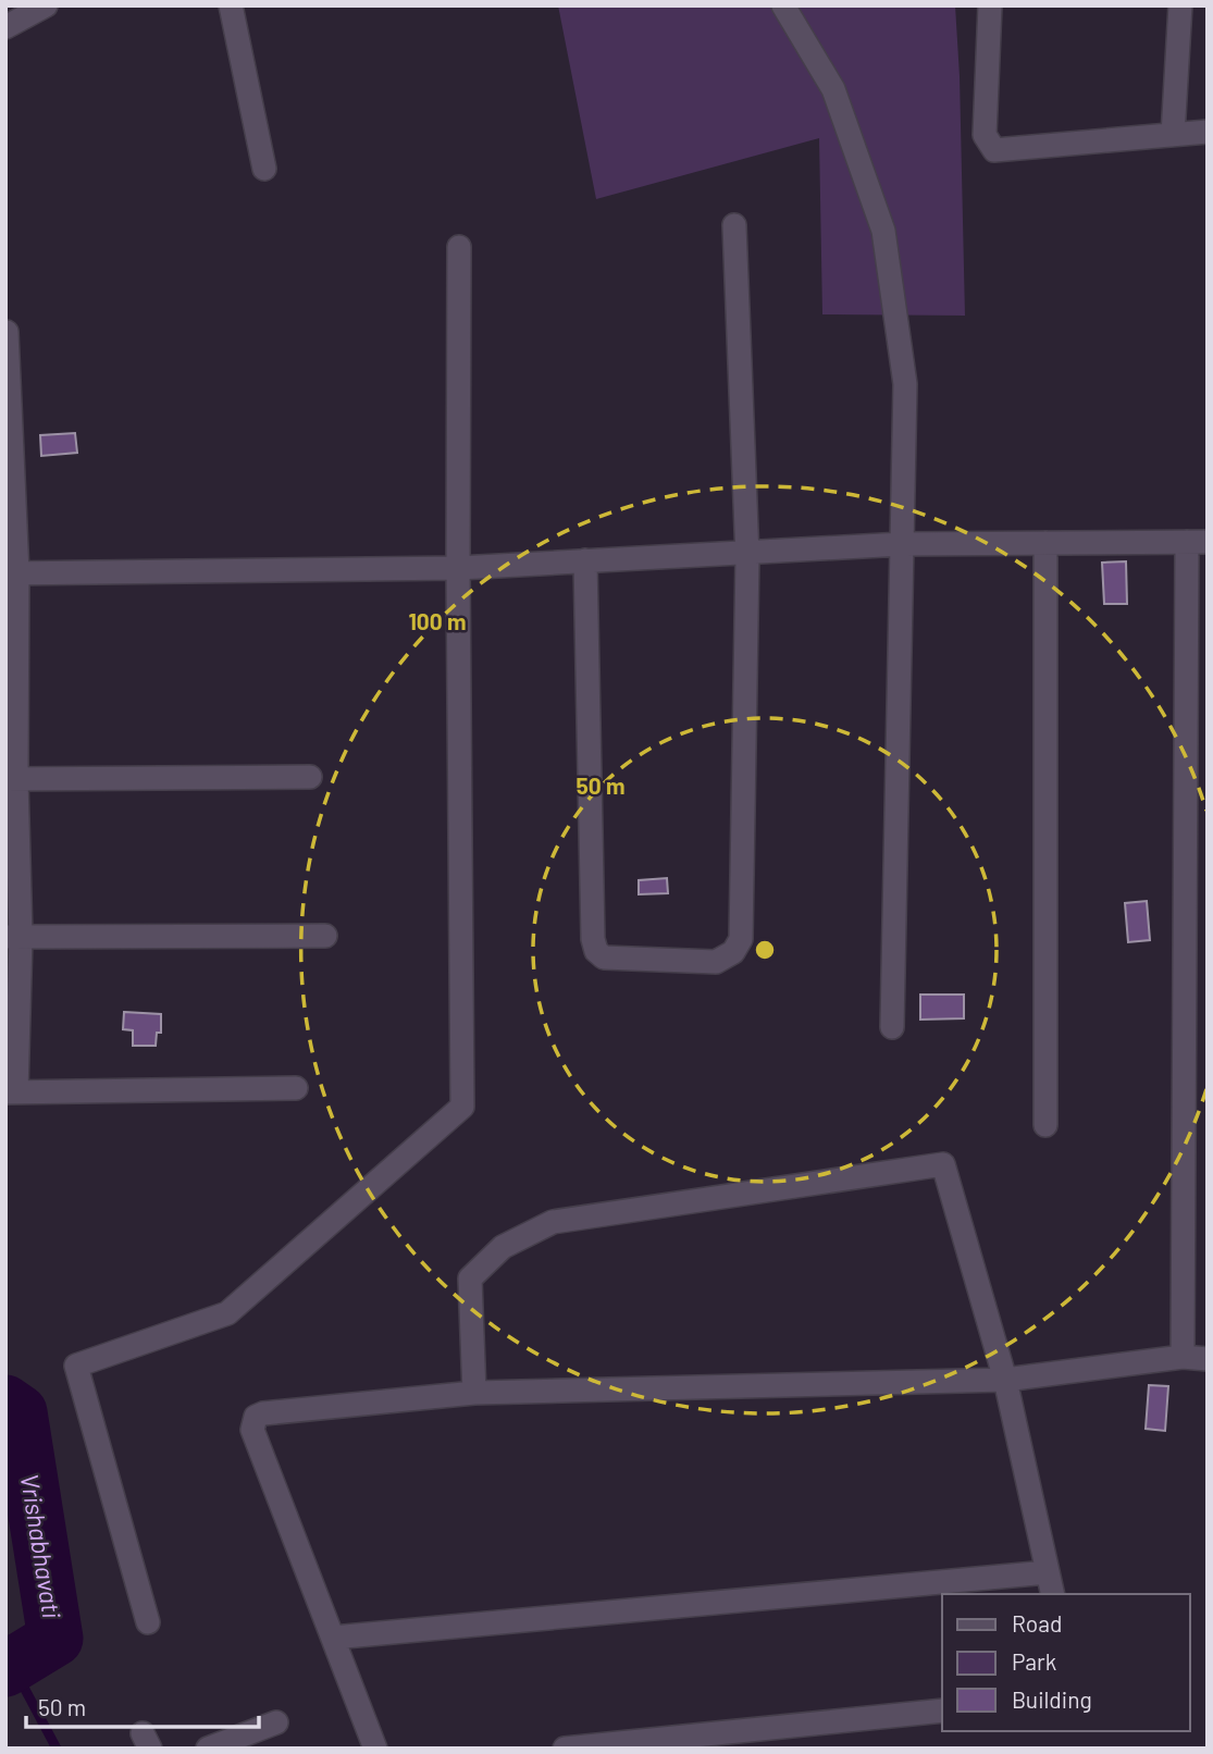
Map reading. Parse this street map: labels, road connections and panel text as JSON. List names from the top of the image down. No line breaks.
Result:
{"water":["Vrishabhavati"],"legend":["Road","Park","Building"],"scale_bar":"50 m","rings":["100 m","50 m"]}
